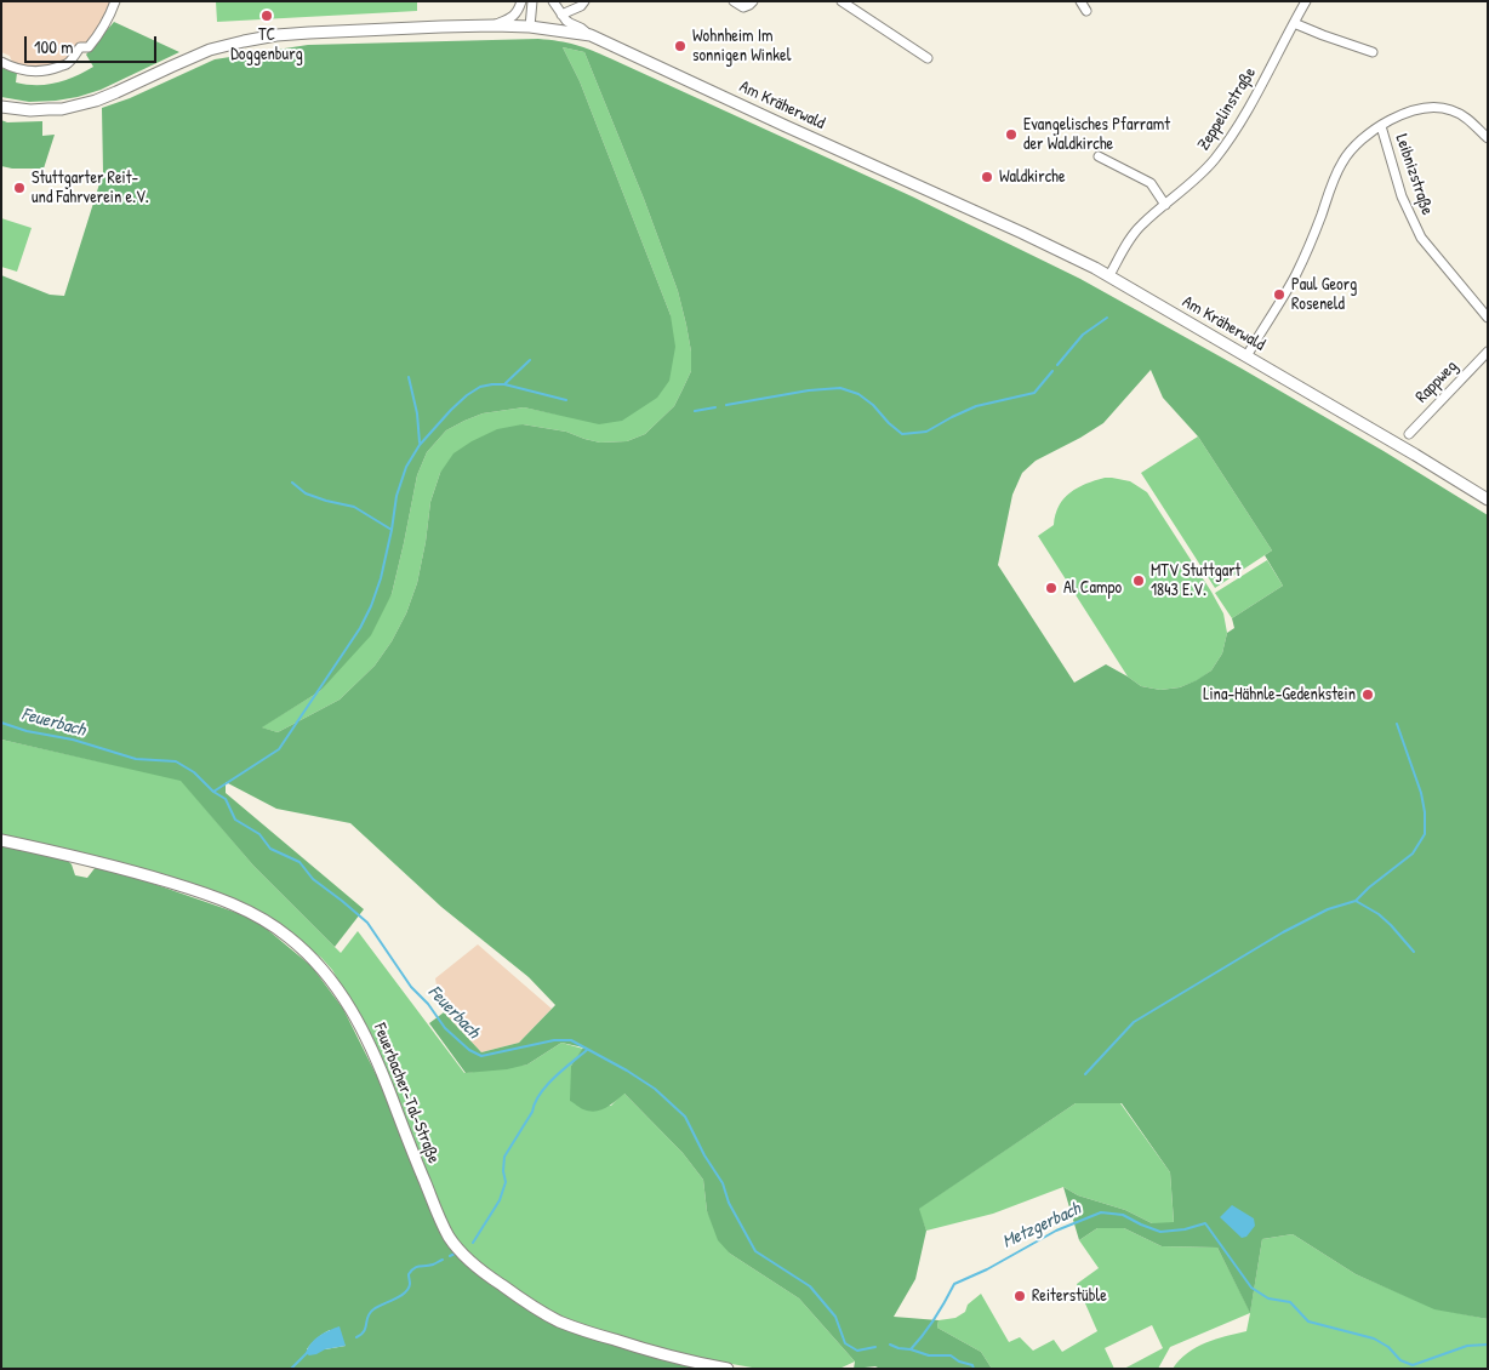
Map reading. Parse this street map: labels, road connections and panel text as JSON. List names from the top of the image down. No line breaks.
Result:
{"streets":{"main road":["Am Kräherwald","Feuerbacher-Tal-Straße"],"street":["Zeppelinstraße","Leibnizstraße","Rappweg"]},"crossings":[["Am Kräherwald","Zeppelinstraße"]],"water":["Feuerbach","Metzgerbach"],"places":["TC Doggenburg","Wohnheim Im sonnigen Winkel","Evangelisches Pfarramt der Waldkirche","Waldkirche","Stuttgarter Reit- und Fahrverein e.V.","Paul Georg Roseneld","MTV Stuttgart 1843 E.V.","Al Campo","Lina-Hähnle-Gedenkstein","Reiterstüble"],"scale_bar":"100 m"}
